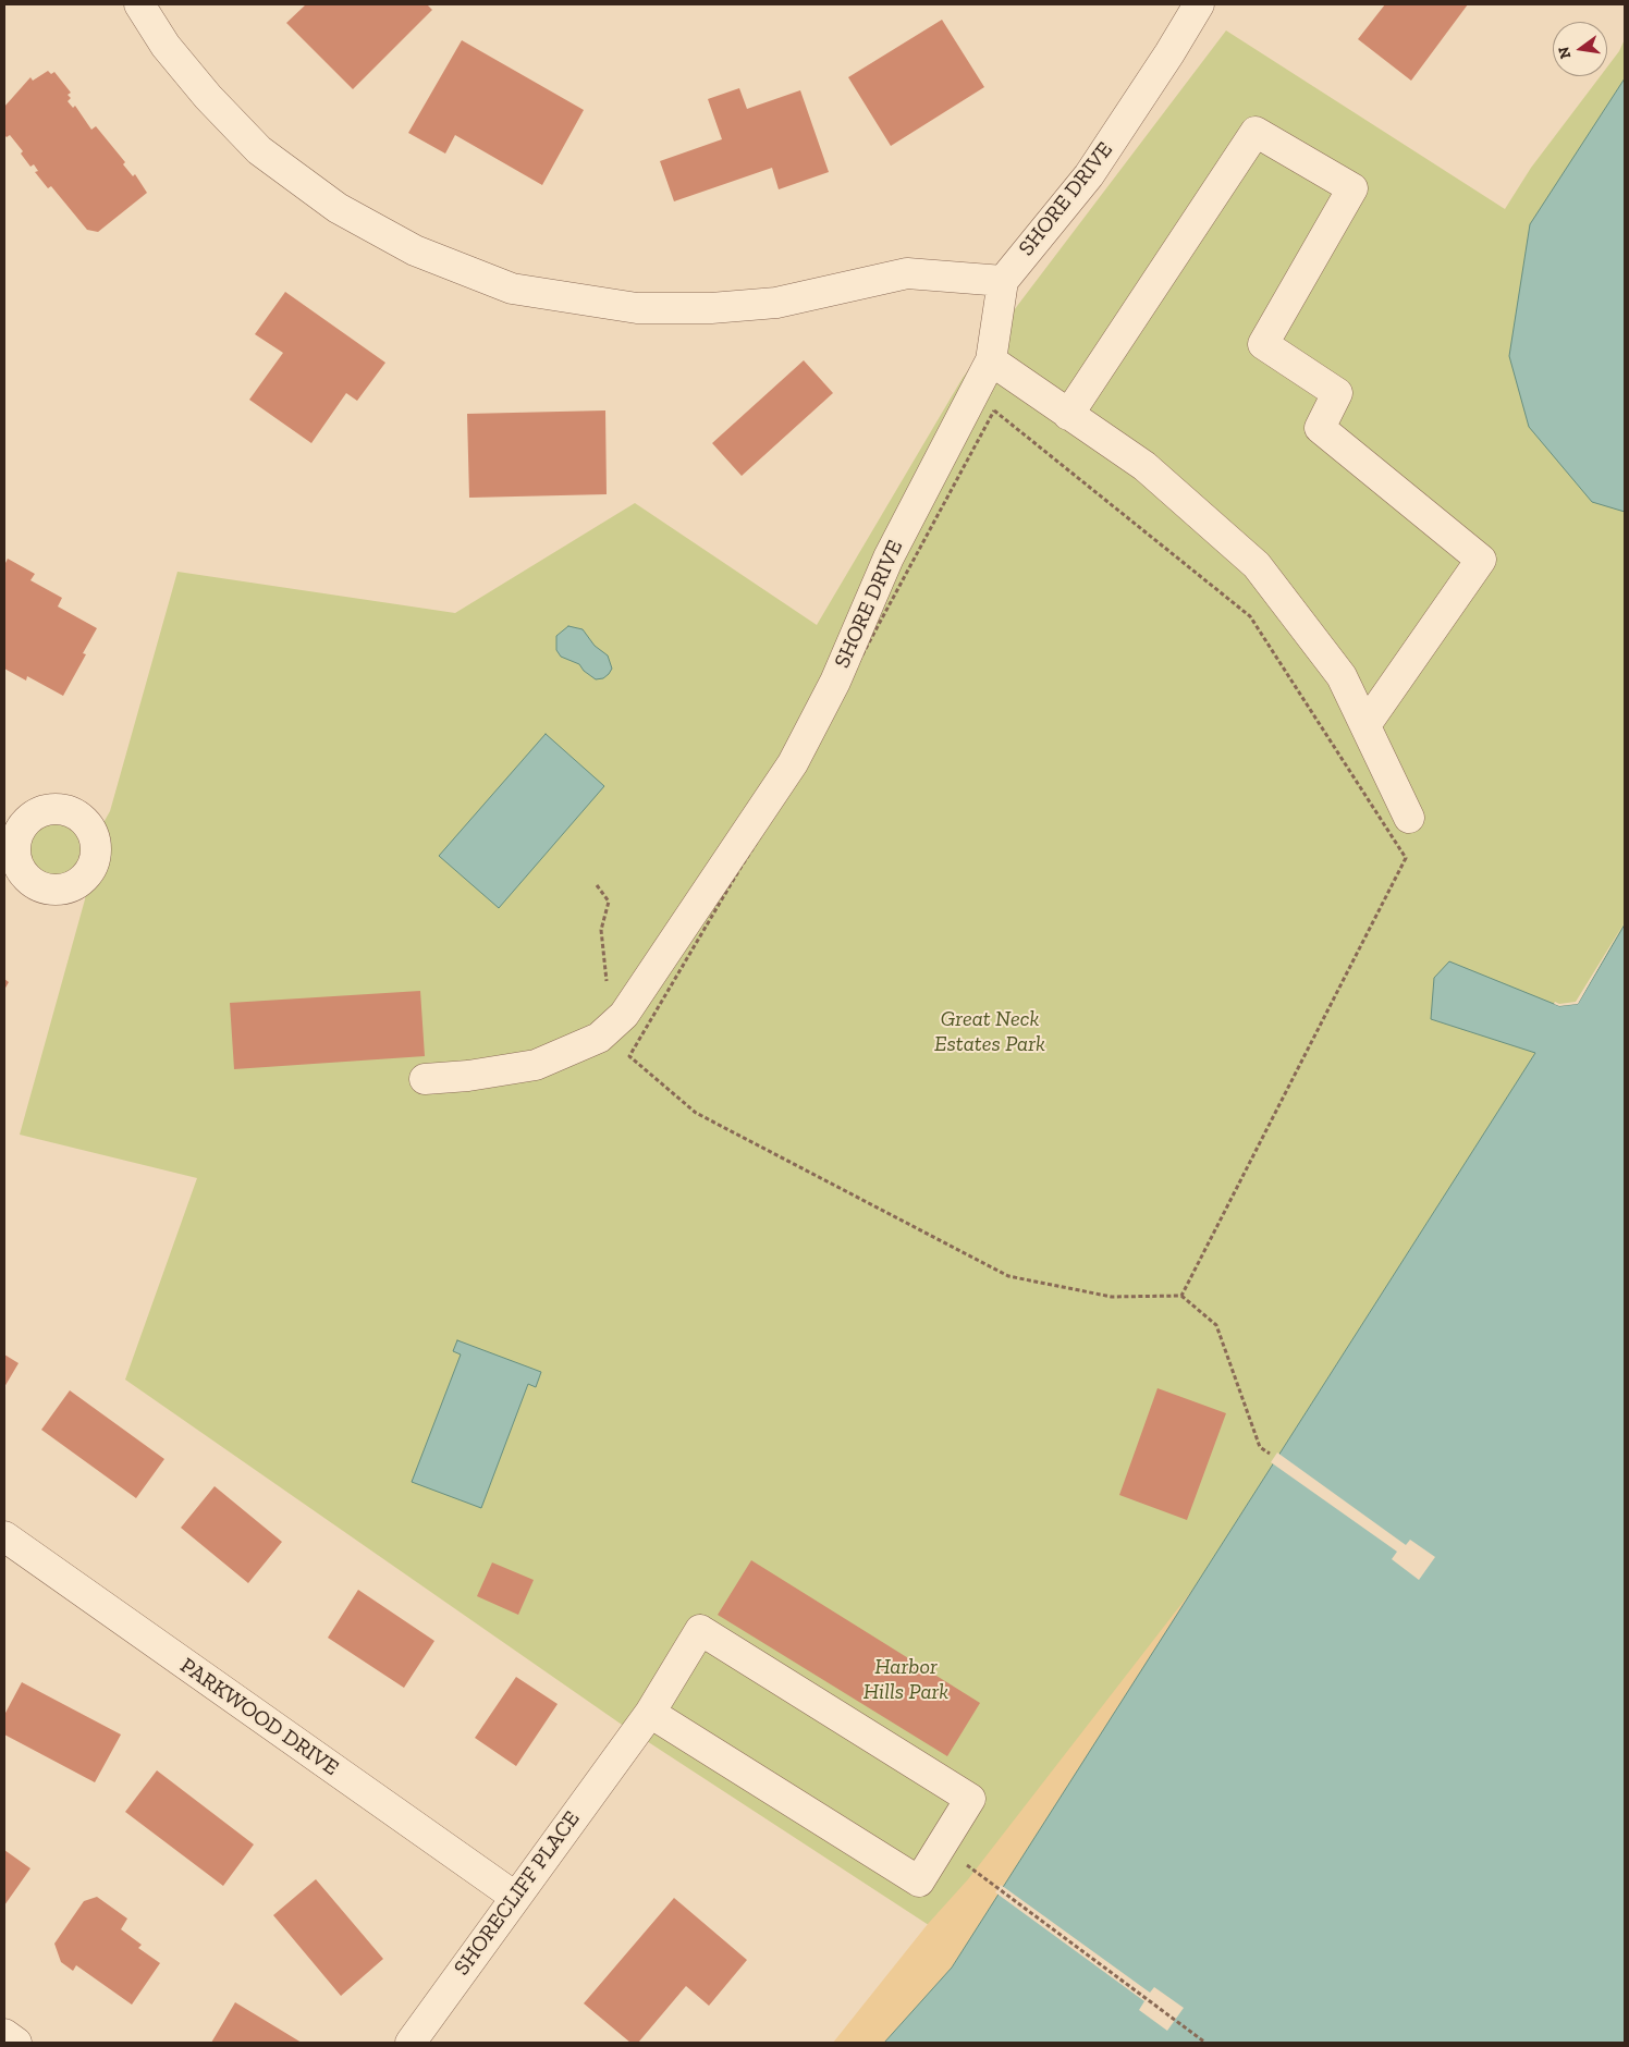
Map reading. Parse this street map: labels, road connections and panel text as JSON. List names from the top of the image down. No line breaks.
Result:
{"streets":{"street":["SHORE DRIVE","PARKWOOD DRIVE","SHORECLIFF PLACE"]},"crossings":[["PARKWOOD DRIVE","SHORECLIFF PLACE"]],"parks":["Great Neck Estates Park","Harbor Hills Park"],"north":"left"}
